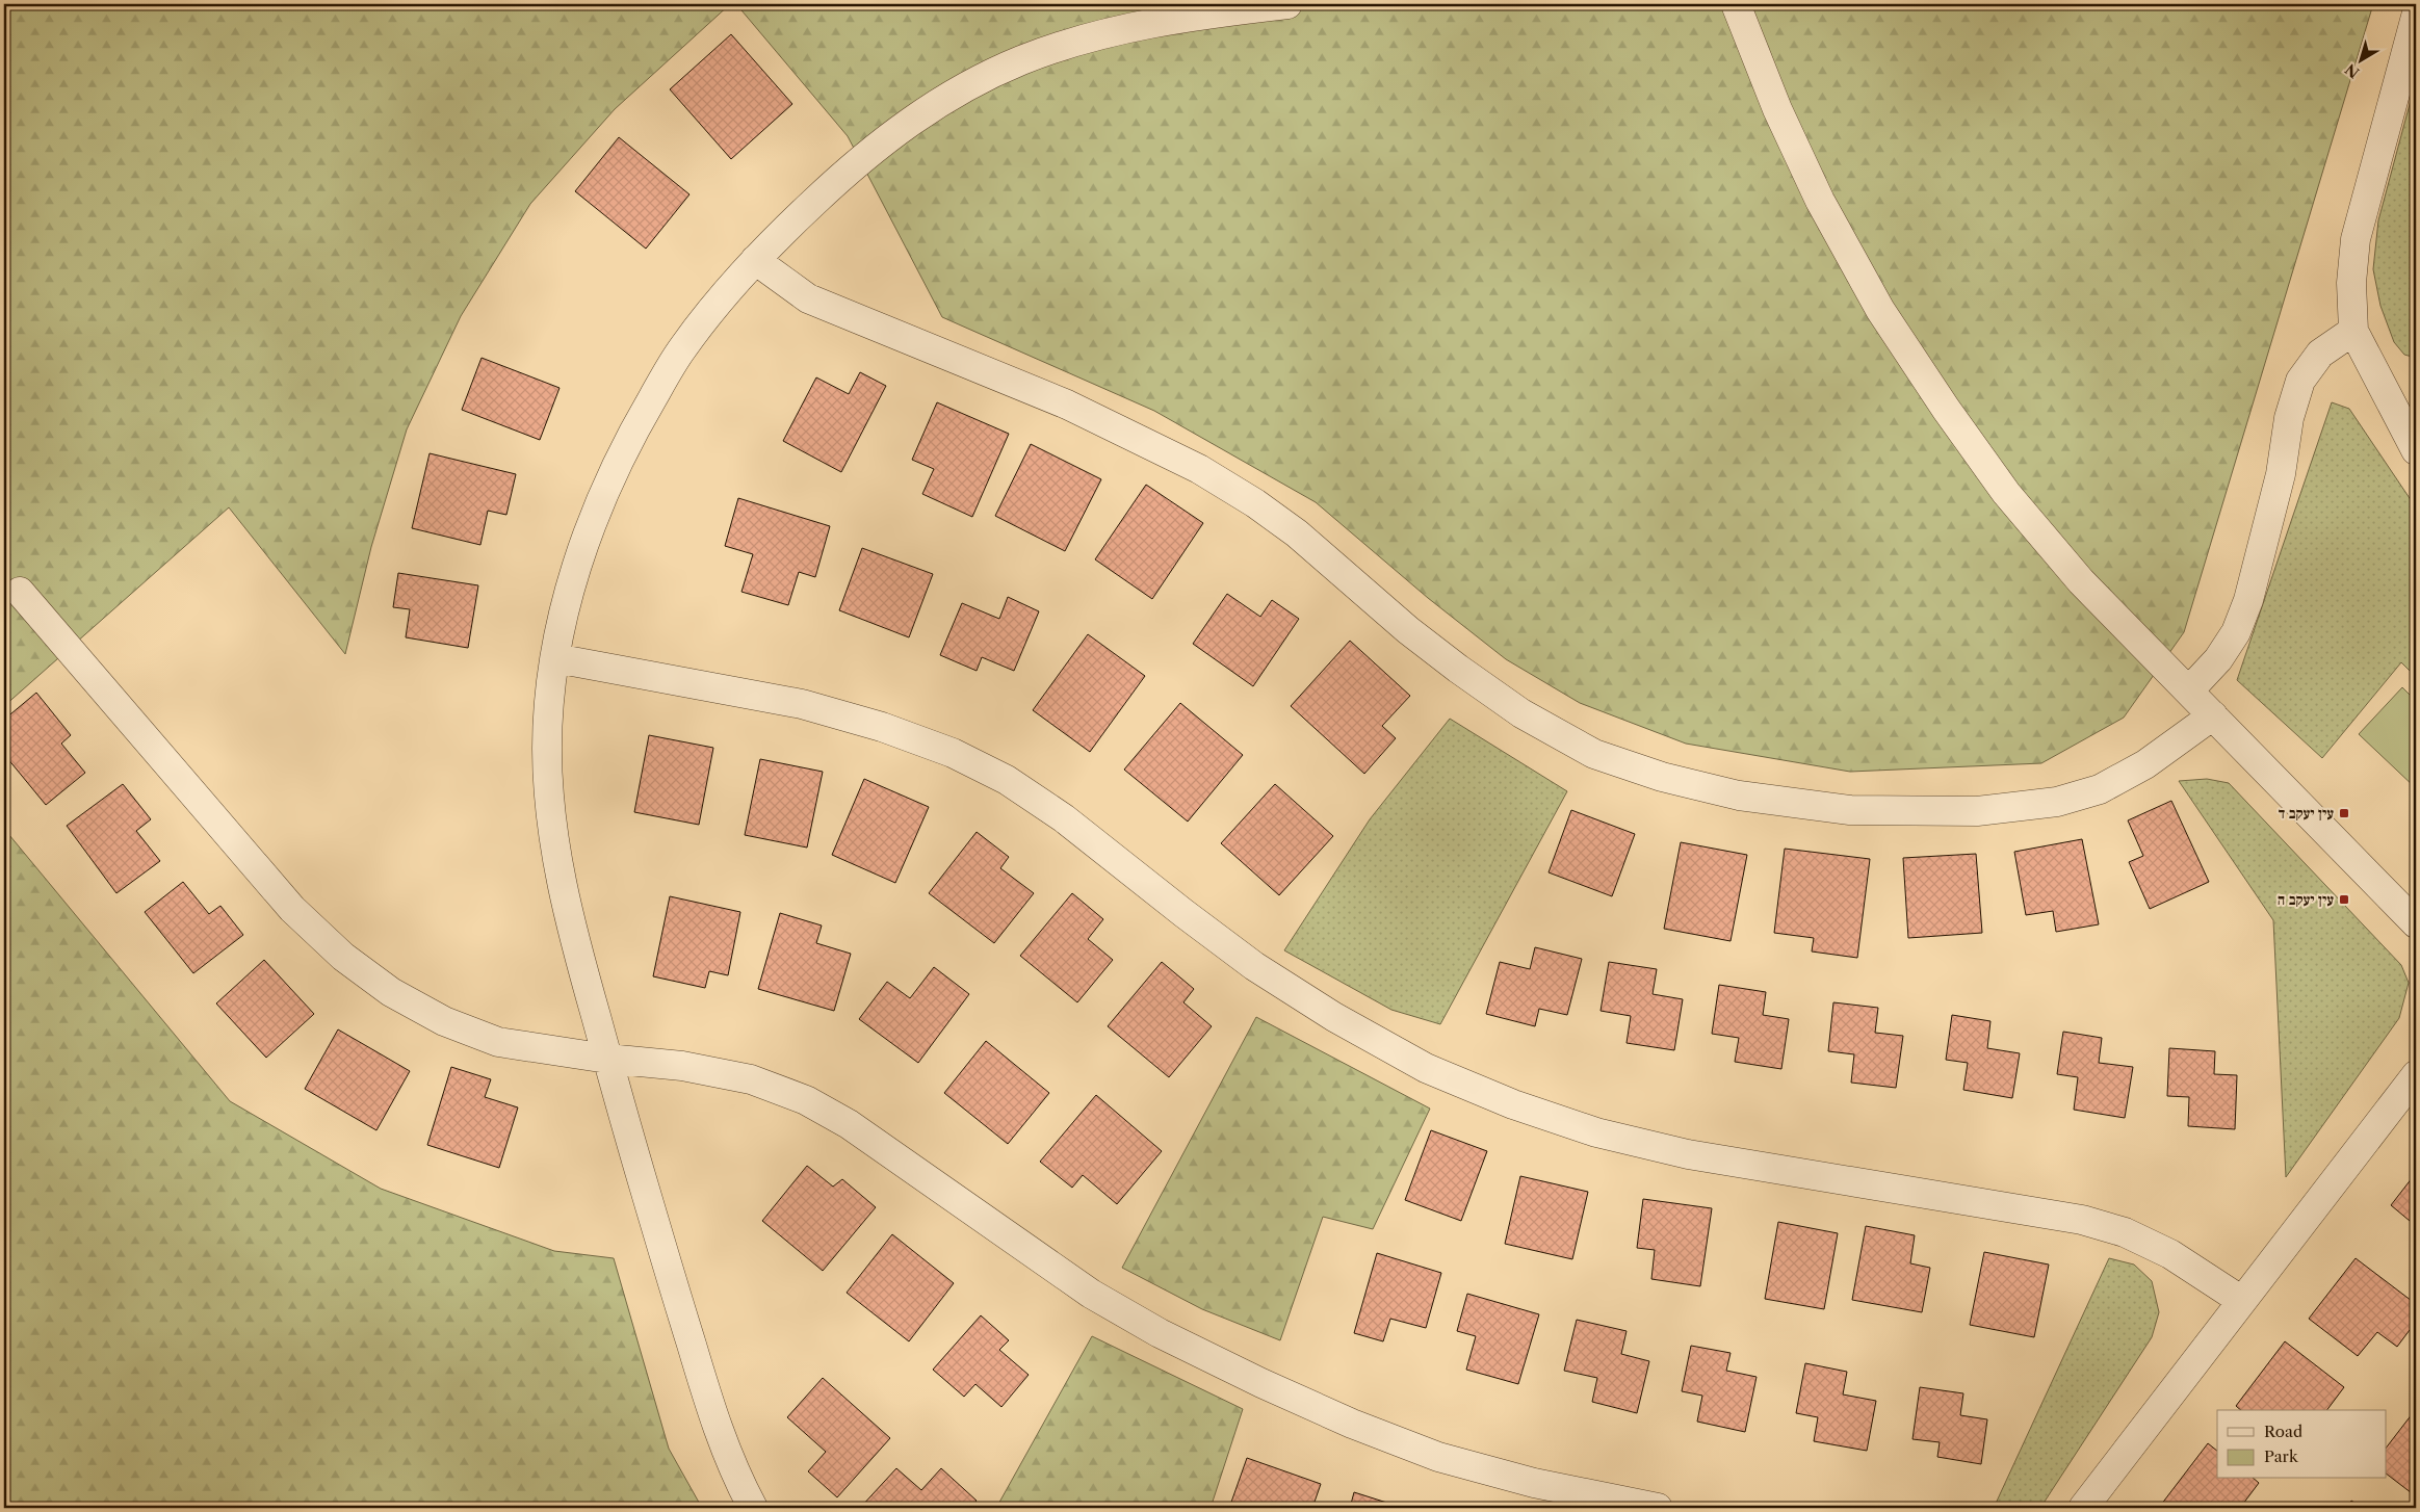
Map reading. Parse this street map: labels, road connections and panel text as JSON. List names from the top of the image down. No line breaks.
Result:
{"places":{"transit":["עין יעקב ד","עין יעקב ה"]},"legend":["Road","Park"],"north":"bottom left"}
